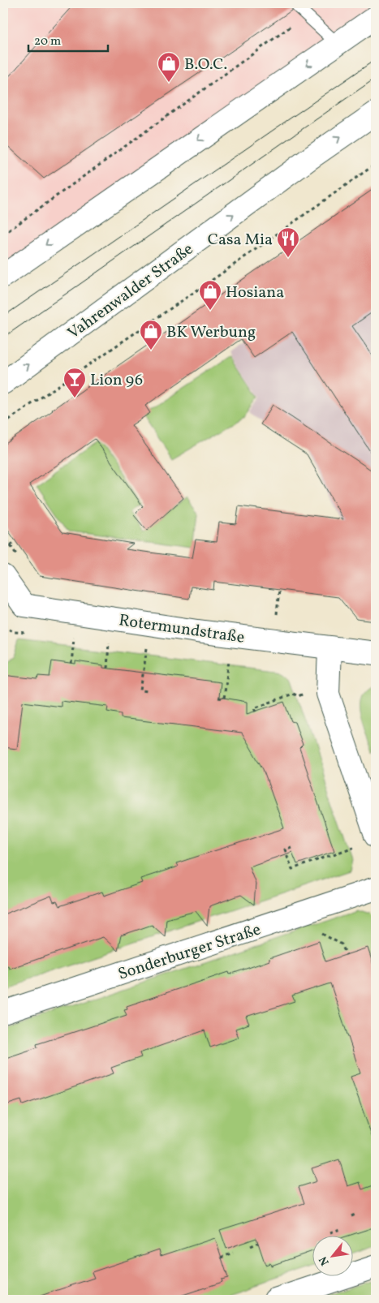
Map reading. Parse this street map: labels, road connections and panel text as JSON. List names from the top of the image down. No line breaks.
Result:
{"streets":{"street":["Vahrenwalder Straße","Rotermundstraße","Sonderburger Straße"]},"places":{"shop":["B.O.C.","Hosiana","BK Werbung"],"restaurant":["Casa Mia"],"bar":["Lion 96"]},"scale_bar":"20 m","north":"bottom left"}
